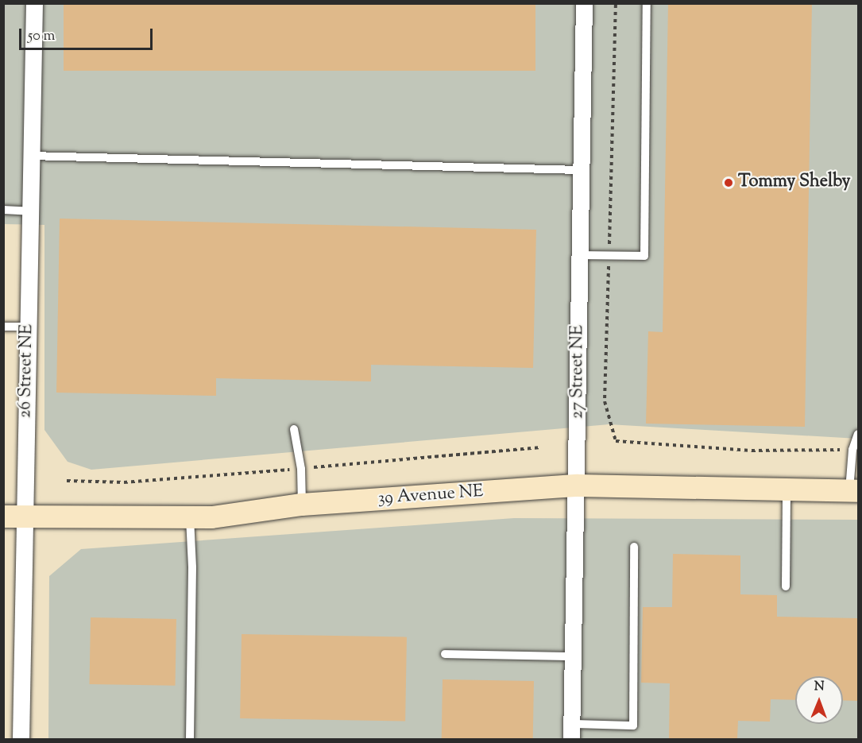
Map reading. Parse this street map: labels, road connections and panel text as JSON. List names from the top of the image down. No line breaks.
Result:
{"streets":{"street":["26 Street NE","27 Street NE","39 Avenue NE"]},"crossings":[["26 Street NE","39 Avenue NE"],["27 Street NE","39 Avenue NE"]],"places":["Tommy Shelby"],"scale_bar":"50 m","north":"top"}
